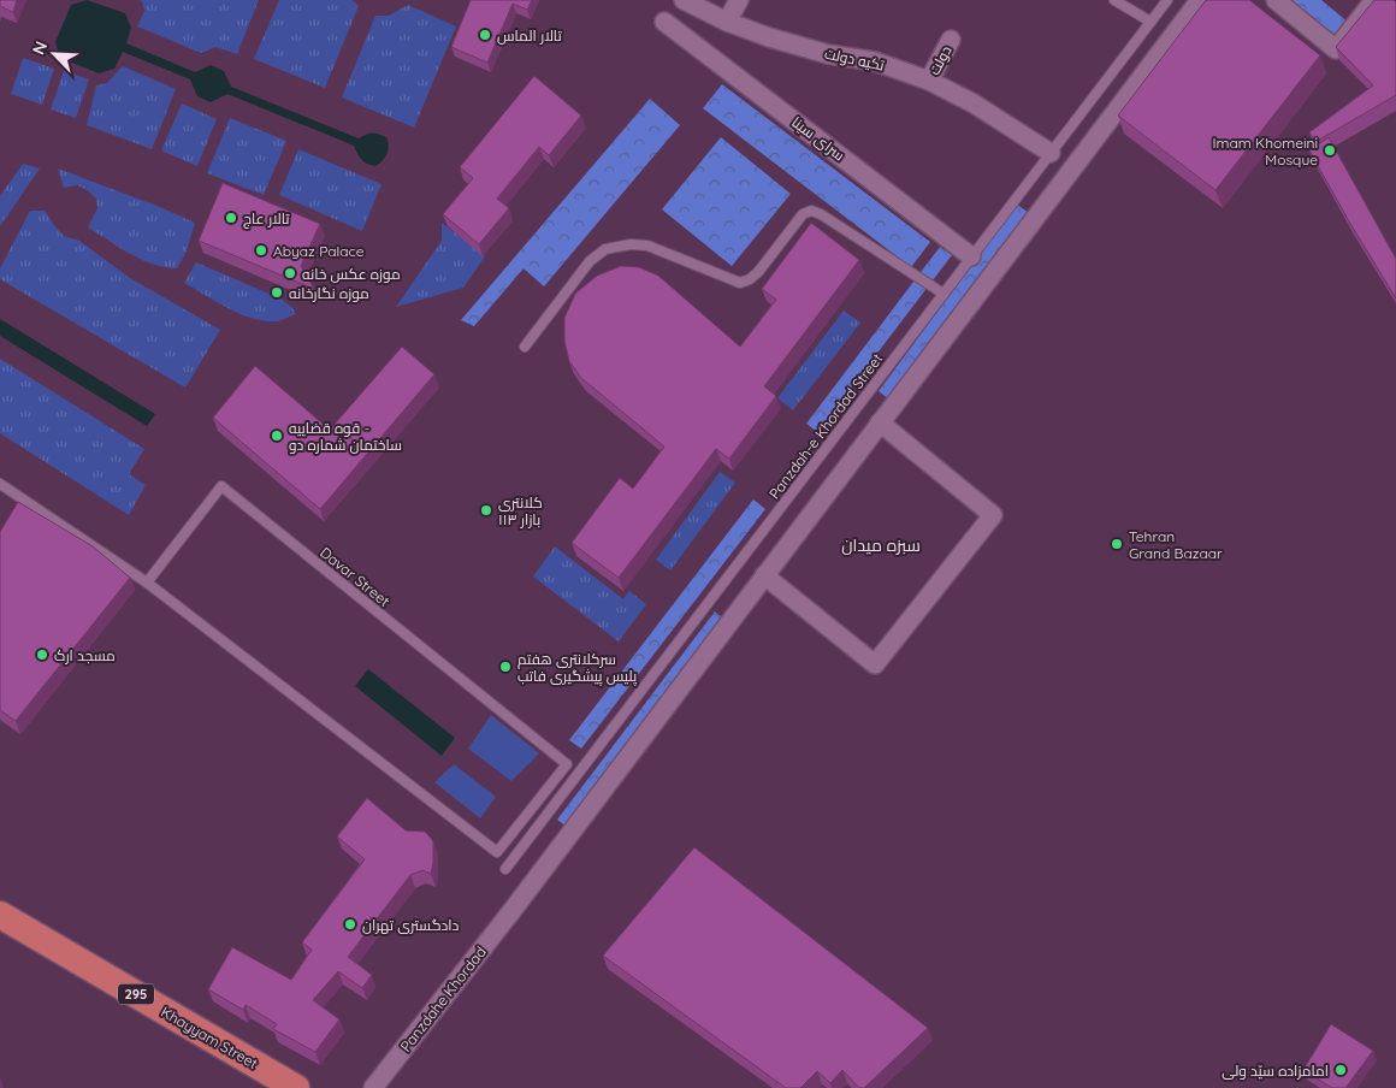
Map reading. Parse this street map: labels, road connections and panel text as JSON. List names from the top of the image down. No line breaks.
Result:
{"streets":{"main road":["295","Khayyam Street"],"street":["تکیه دولت","دولت","سرای سینا","Panzdahe Khordad"],"lane":["Panzdah-e Khordad Street","Davar Street"]},"crossings":[["تکیه دولت","دولت"],["تکیه دولت","Panzdah-e Khordad Street"],["سرای سینا","Panzdah-e Khordad Street"]],"districts":["سبزه میدان"],"places":["تالار الماس","Imam Khomeini Mosque","تالار عاج","Abyaz Palace","موزه عکس خانه","موزه نگارخانه","قوه قضاییه - ساختمان شماره دو","کلانتری ۱۱۳ بازار","Tehran Grand Bazaar","مسجد ارک","سرکلانتری هفتم پلیس پیشگیری فاتب","دادگستری تهران","امامزاده سیّد ولی"],"north":"top left"}
